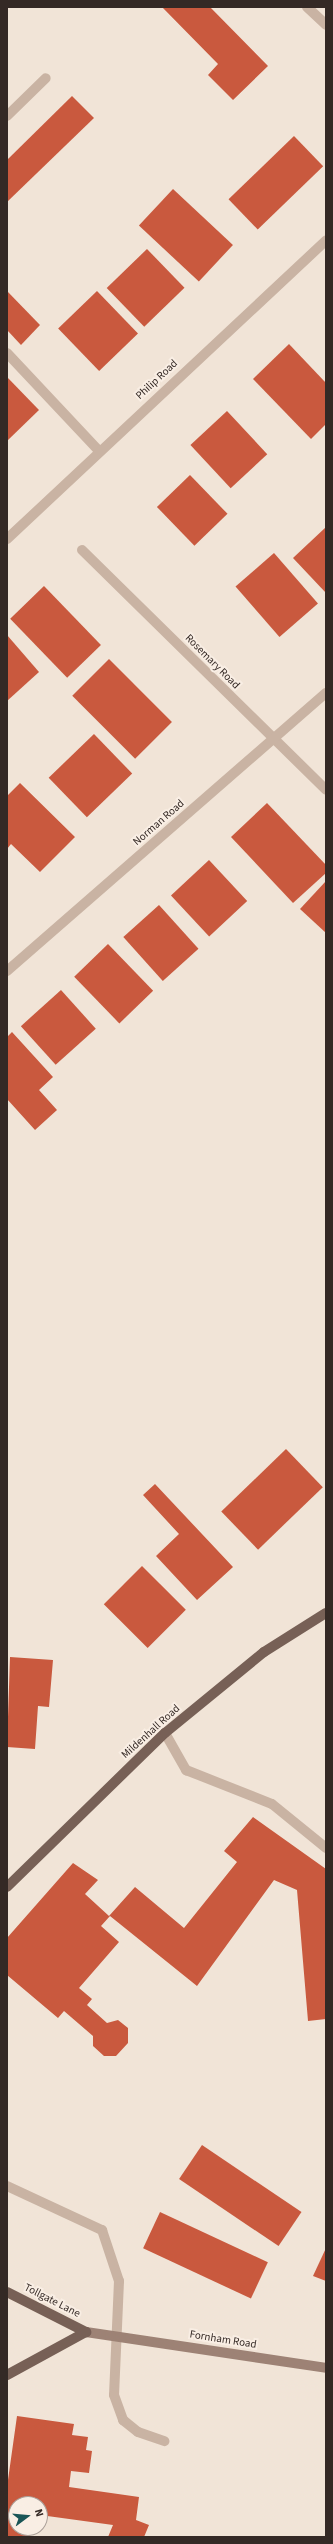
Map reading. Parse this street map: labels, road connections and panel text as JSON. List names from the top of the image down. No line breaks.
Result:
{"streets":{"main road":["Mildenhall Road","Tollgate Lane","Fornham Road"],"street":["Philip Road","Rosemary Road","Norman Road"]},"crossings":[["Rosemary Road","Norman Road"],["Tollgate Lane","Fornham Road"]],"north":"right"}
